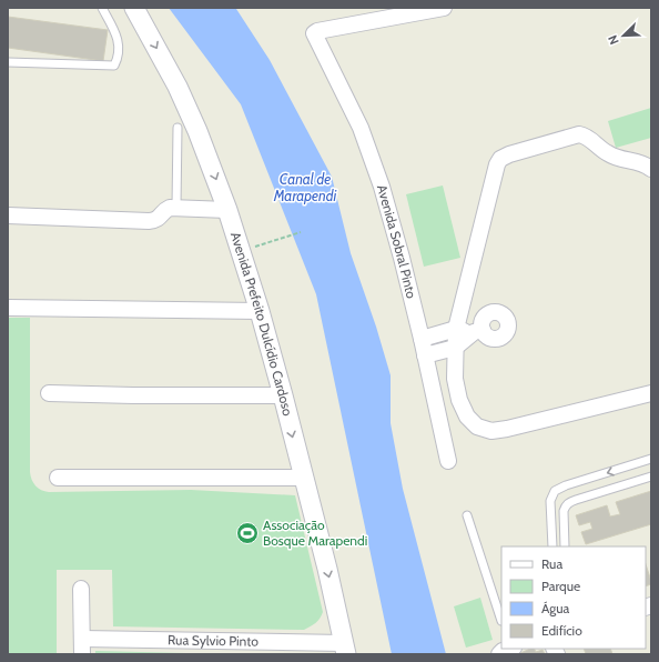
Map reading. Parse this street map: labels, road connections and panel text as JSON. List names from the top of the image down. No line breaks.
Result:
{"streets":{"street":["Avenida Sobral Pinto","Avenida Prefeito Dulcídio Cardoso","Rua Sylvio Pinto"]},"crossings":[["Avenida Prefeito Dulcídio Cardoso","Rua Sylvio Pinto"]],"one_way":["Avenida Prefeito Dulcídio Cardoso"],"water":["Canal de Marapendi"],"places":{"sports":["Associação Bosque Marapendi"]},"legend":["Rua","Parque","Água","Edifício"],"north":"bottom left"}
